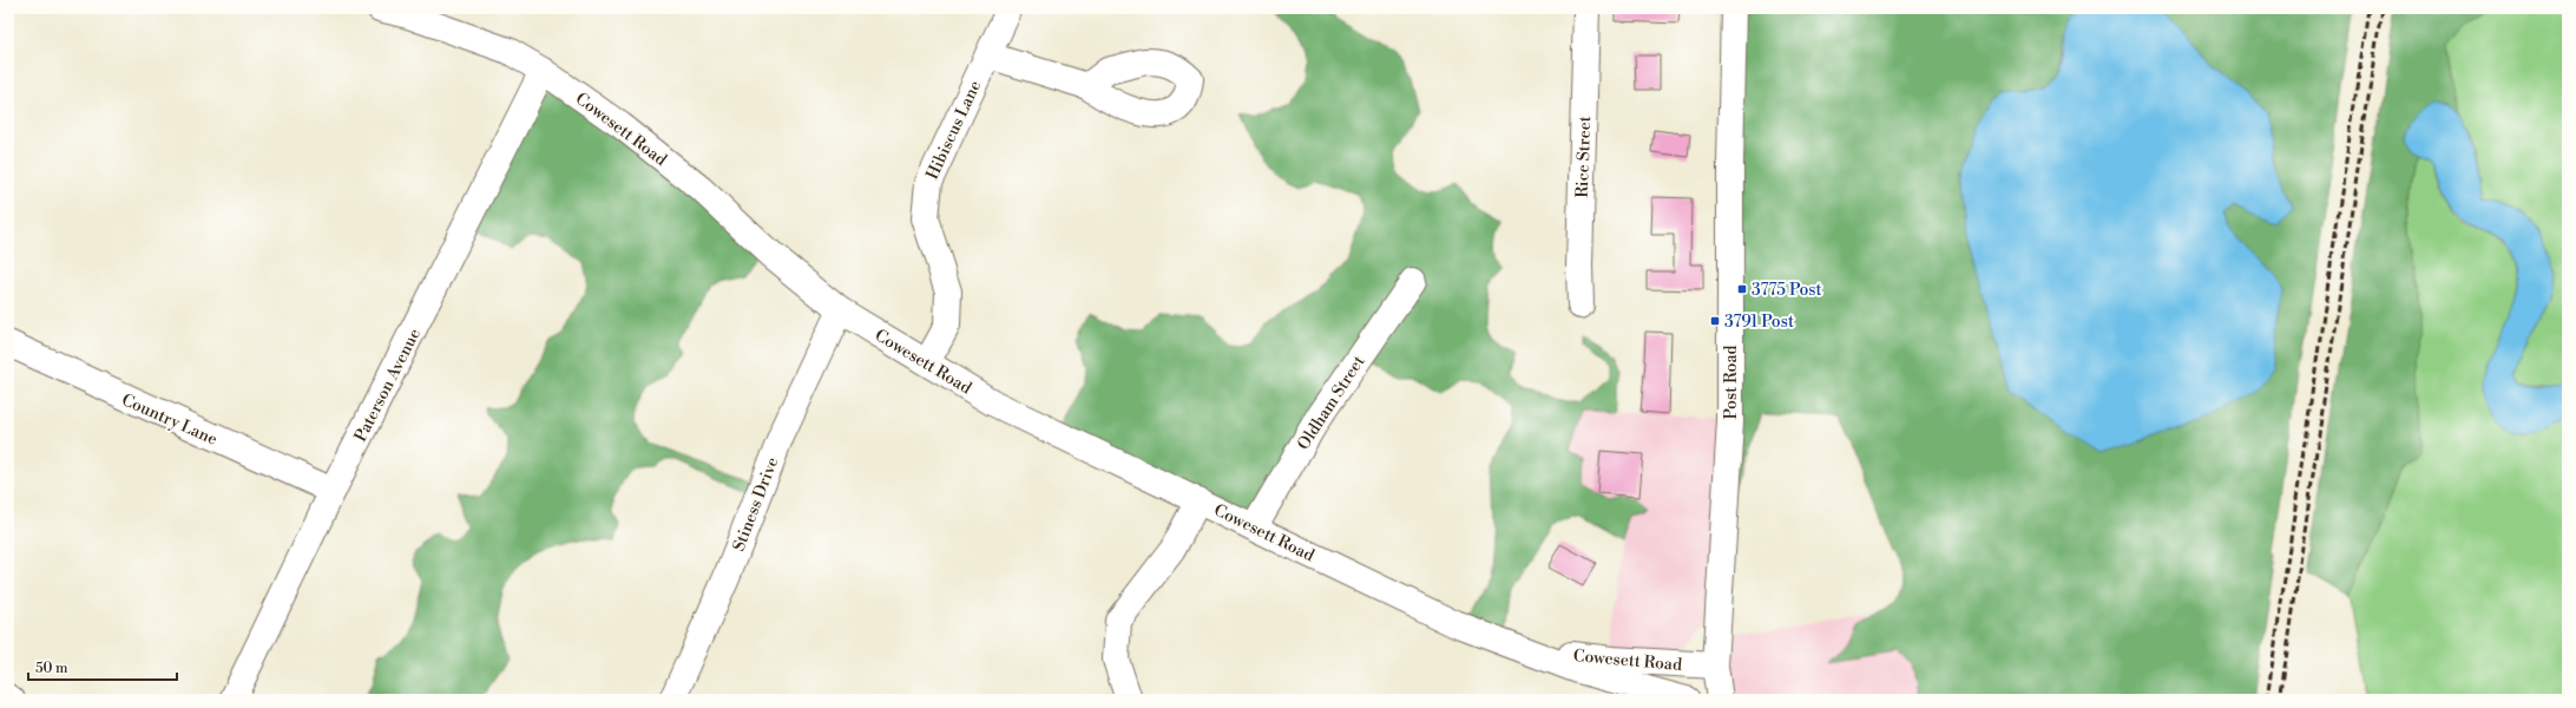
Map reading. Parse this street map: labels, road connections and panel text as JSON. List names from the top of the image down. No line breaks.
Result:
{"streets":{"street":["Cowesett Road","Hibiscus Lane","Rice Street","Post Road","Paterson Avenue","Oldham Street","Country Lane","Stiness Drive"]},"crossings":[["Cowesett Road","Hibiscus Lane"],["Cowesett Road","Post Road"],["Cowesett Road","Paterson Avenue"],["Cowesett Road","Oldham Street"],["Cowesett Road","Stiness Drive"],["Paterson Avenue","Country Lane"]],"places":{"transit":["3775 Post","3791 Post"]},"scale_bar":"50 m"}
